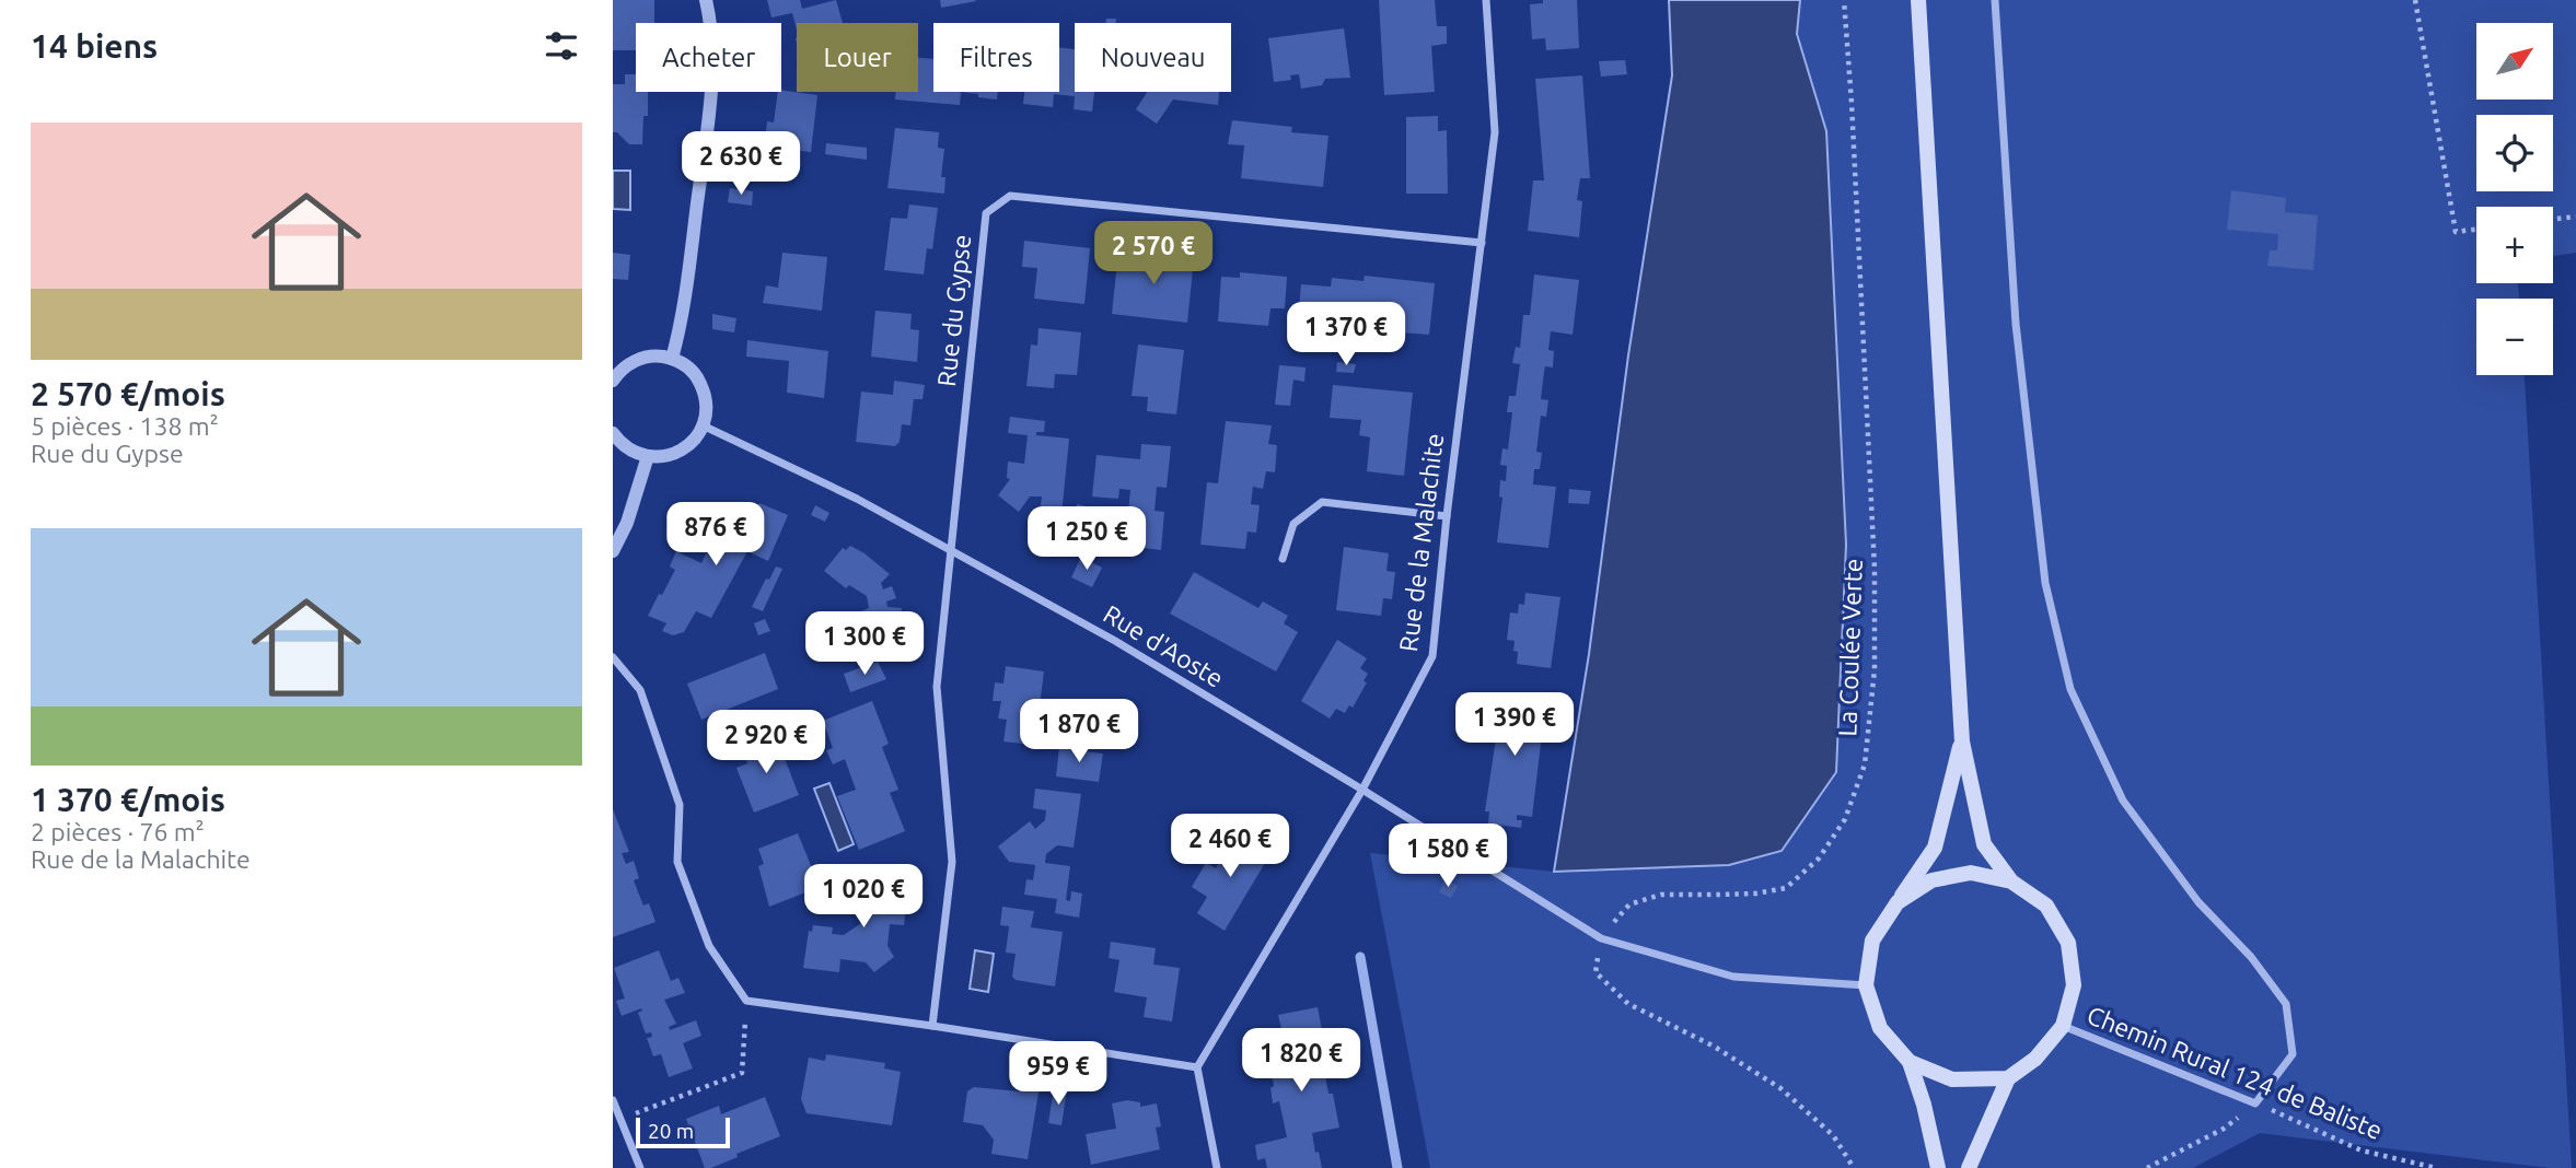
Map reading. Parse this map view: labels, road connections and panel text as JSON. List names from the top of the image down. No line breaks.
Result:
{"streets":{"street":["Rue du Gypse","Rue de la Malachite","Rue d'Aoste","Chemin Rural 124 de Baliste"],"path":["La Coulée Verte"]},"crossings":[["Rue du Gypse","Rue de la Malachite"],["Rue du Gypse","Rue d'Aoste"],["Rue de la Malachite","Rue d'Aoste"],["Rue d'Aoste","La Coulée Verte"]],"scale_bar":"20 m","north":"top right","page":{"heading":"14 biens","map_buttons":["+","−"],"chip":["Acheter","Louer","Filtres","Nouveau"],"list":[{"name":"2 570 €/mois","note":"5 pièces · 138 m² · Rue du Gypse"},{"name":"1 370 €/mois","note":"2 pièces · 76 m² · Rue de la Malachite"}],"price":["2 630 €","2 570 €","1 370 €","876 €","1 250 €","1 300 €","1 390 €","1 870 €","2 920 €","2 460 €","1 580 €","1 020 €","1 820 €","959 €"],"scale":"20 m"}}
